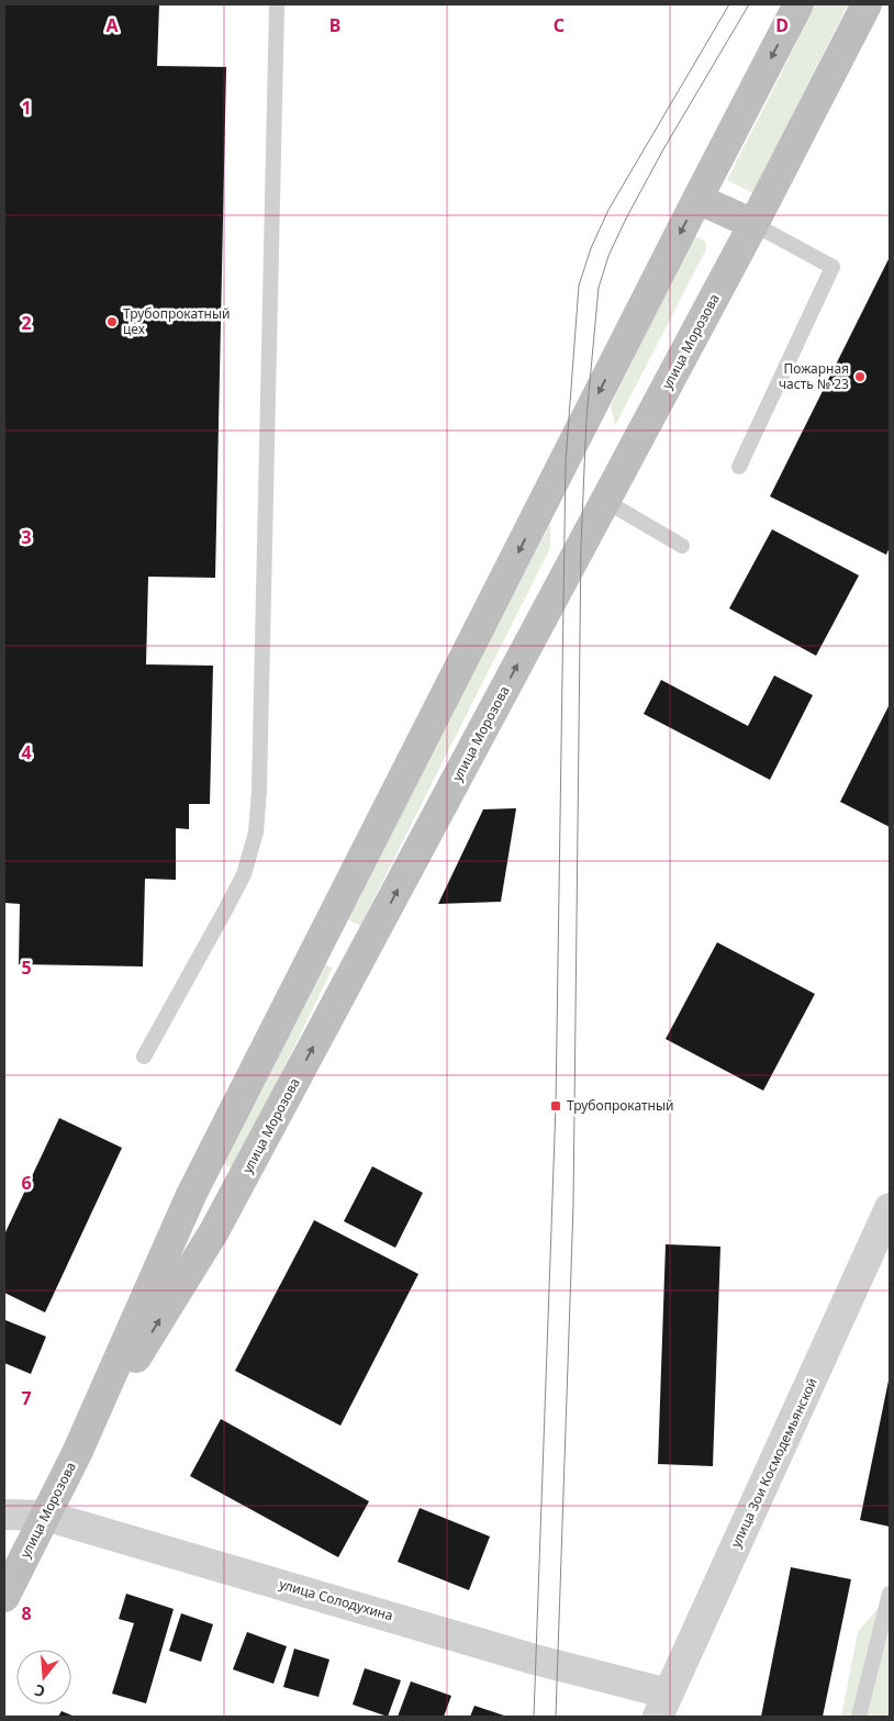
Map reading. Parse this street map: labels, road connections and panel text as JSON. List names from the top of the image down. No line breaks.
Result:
{"streets":{"main road":["улица Морозова"],"street":["улица Зои Космодемьянской","улица Солодухина"]},"crossings":[["улица Морозова","улица Солодухина"],["улица Зои Космодемьянской","улица Солодухина"]],"places":{"other":["Трубопрокатный цех","Пожарная часть № 23"],"transit":["Трубопрокатный"]},"north":"bottom","grid":{"columns":["A","B","C","D"],"rows":["1","2","3","4","5","6","7","8"]}}
